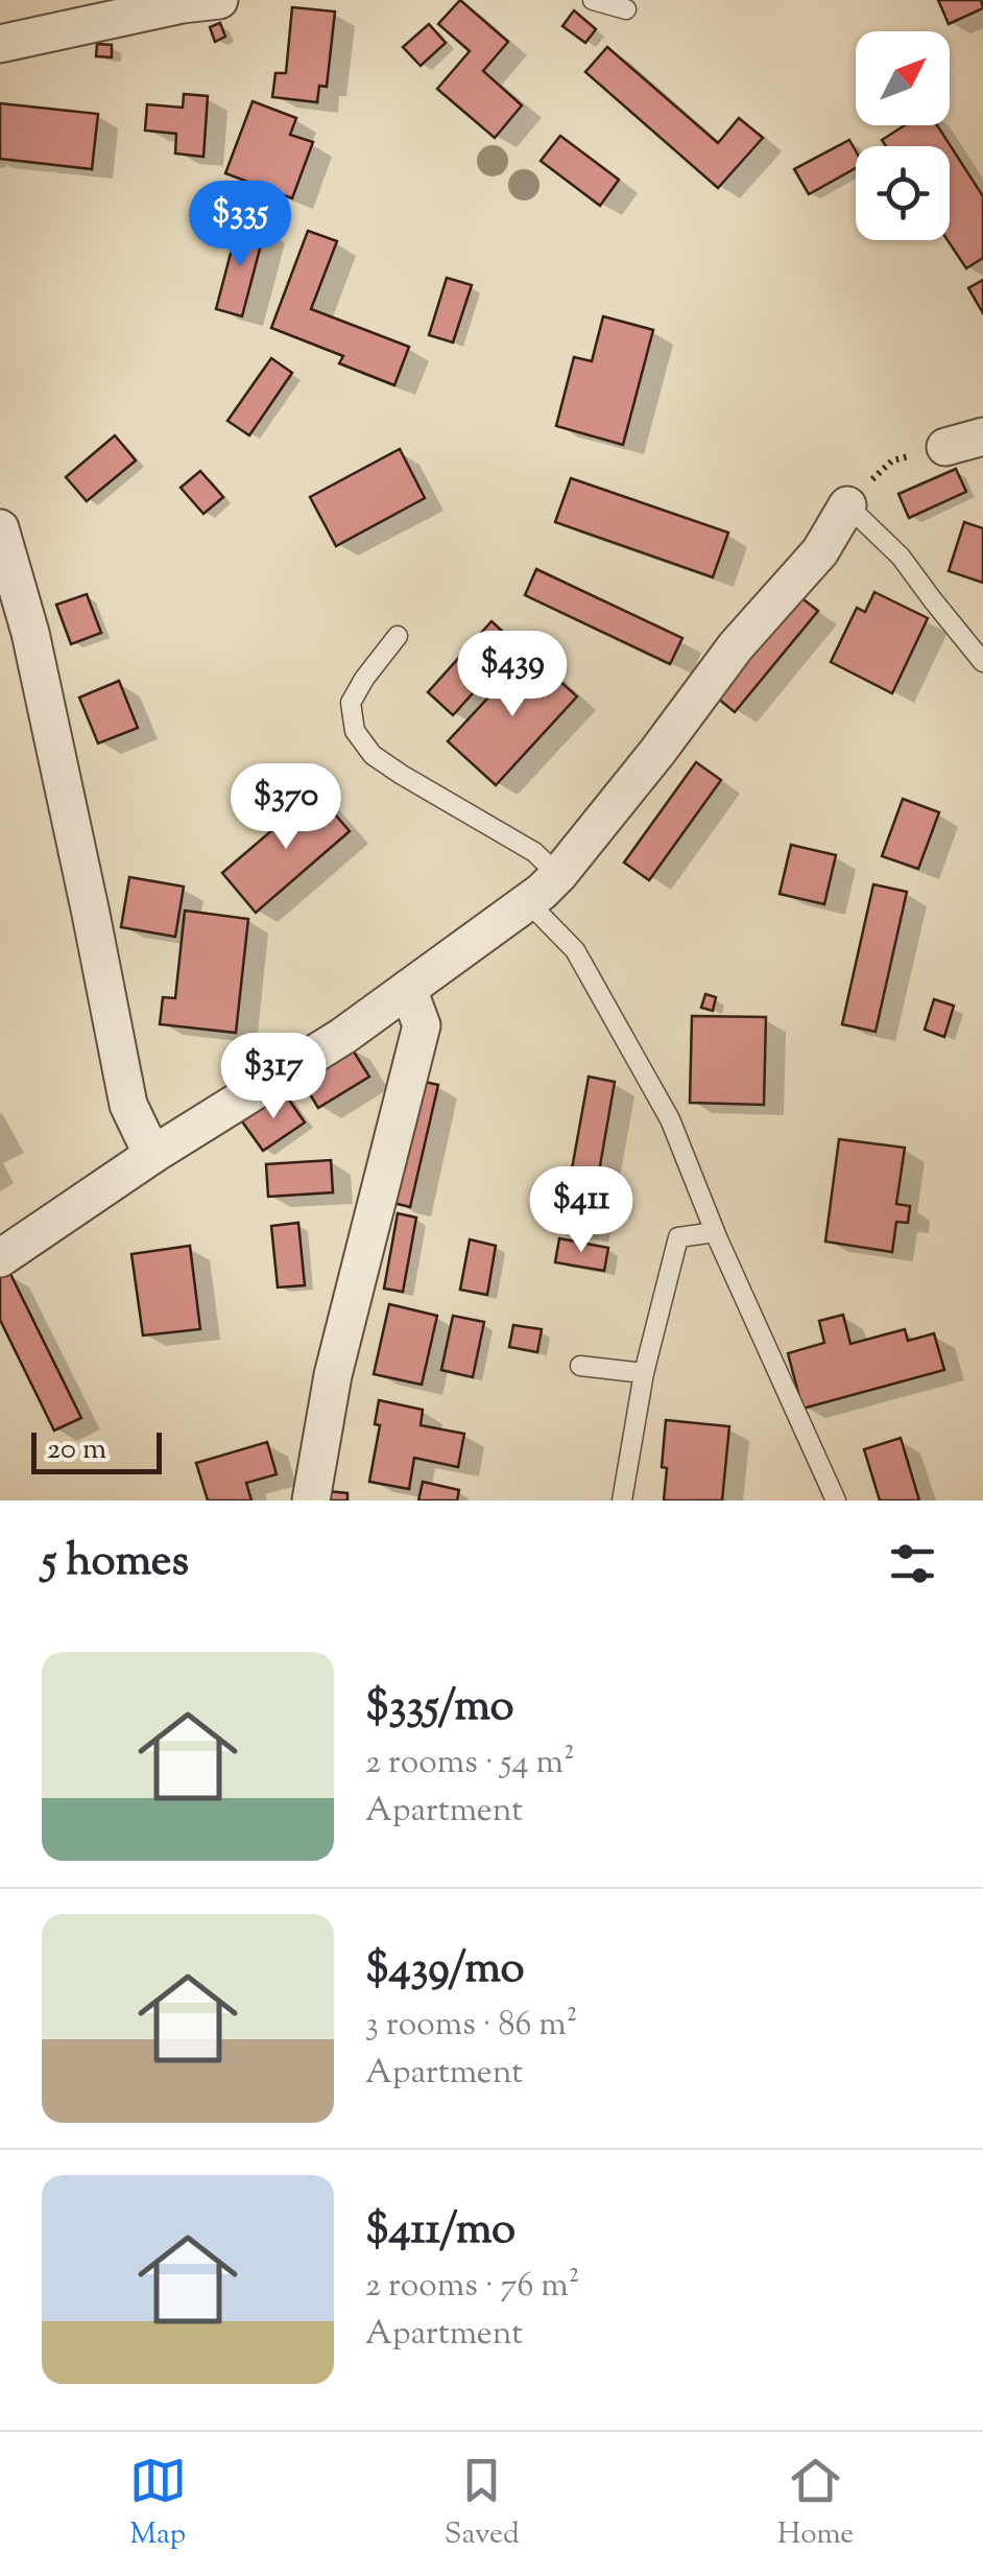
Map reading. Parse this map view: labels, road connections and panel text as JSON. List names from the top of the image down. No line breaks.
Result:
{"scale_bar":"20 m","north":"top right","page":{"price":["$335","$439","$370","$317","$411"],"scale":"20 m","heading":"5 homes","list":[{"name":"$335/mo","note":"2 rooms · 54 m² · Apartment"},{"name":"$439/mo","note":"3 rooms · 86 m² · Apartment"},{"name":"$411/mo","note":"2 rooms · 76 m² · Apartment"}],"tabs":["Map","Saved","Home"]}}
